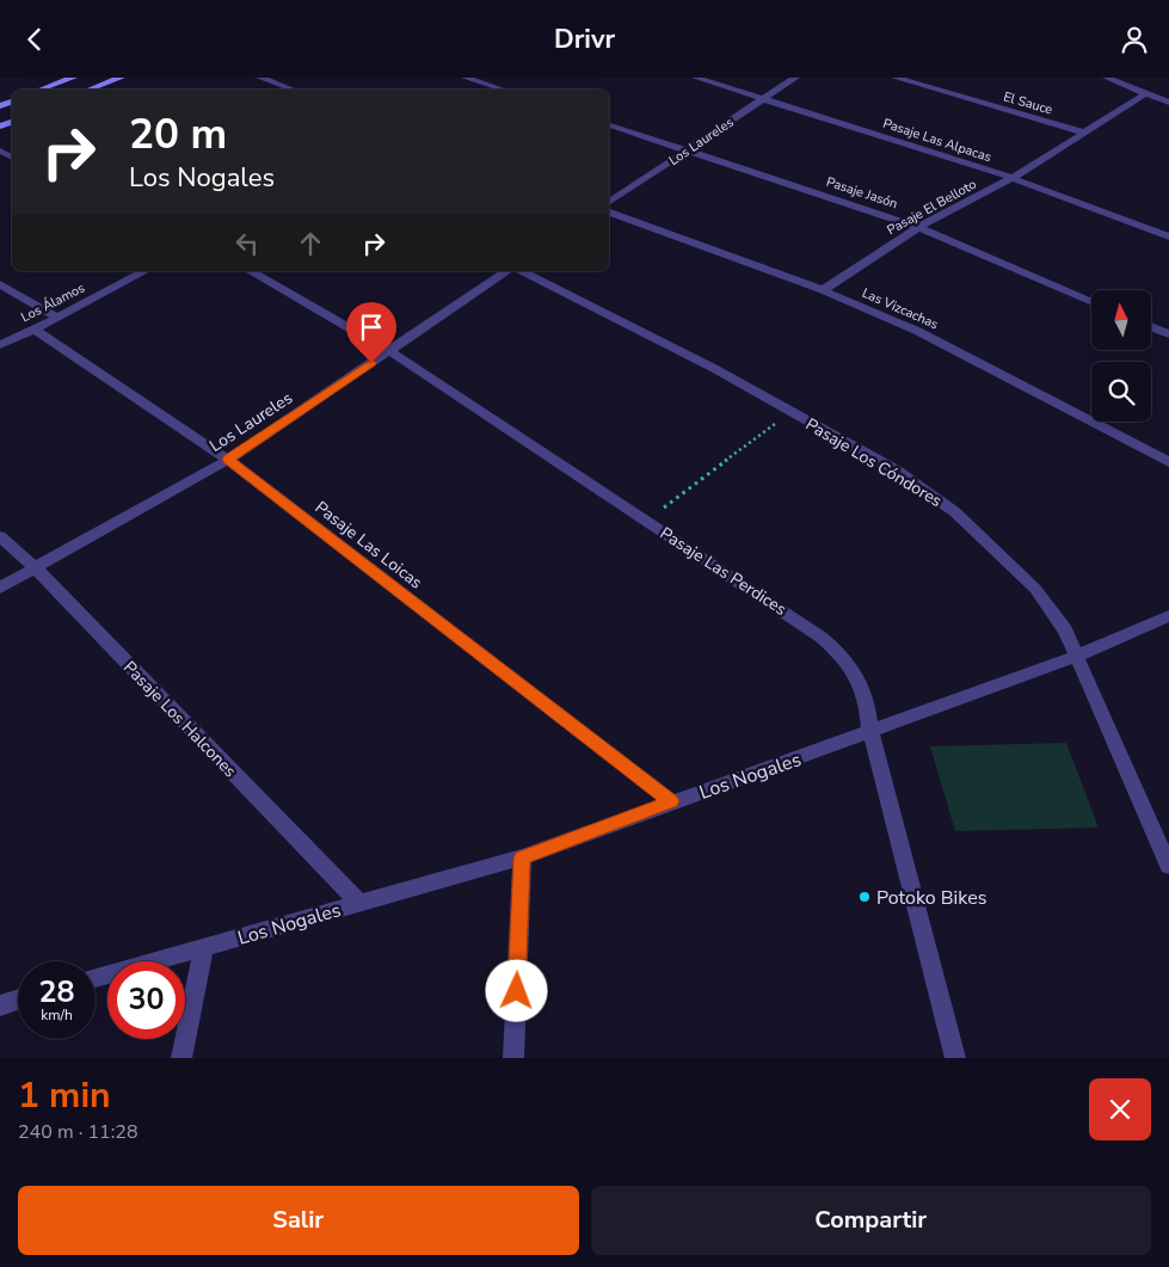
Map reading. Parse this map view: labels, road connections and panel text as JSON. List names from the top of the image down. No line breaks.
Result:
{"streets":{"street":["El Sauce","Pasaje Las Alpacas","Los Laureles","Pasaje Jasón","Pasaje El Belloto","Los Álamos","Las Vizcachas","Pasaje Los Cóndores","Pasaje Las Loicas","Pasaje Las Perdices","Pasaje Los Halcones","Los Nogales"]},"crossings":[["El Sauce","Pasaje El Belloto"],["Pasaje Las Alpacas","Los Laureles"],["Pasaje Las Alpacas","Pasaje El Belloto"],["Los Laureles","Pasaje Jasón"],["Los Laureles","Pasaje Las Loicas"],["Los Laureles","Pasaje Las Perdices"],["Los Laureles","Pasaje Los Halcones"],["Pasaje Jasón","Pasaje El Belloto"],["Pasaje El Belloto","Las Vizcachas"],["Los Álamos","Pasaje Las Loicas"],["Pasaje Los Cóndores","Los Nogales"],["Pasaje Las Loicas","Los Nogales"],["Pasaje Las Perdices","Los Nogales"],["Pasaje Los Halcones","Los Nogales"]],"places":["Potoko Bikes"],"north":"top","page":{"header":"Drivr","turn":["20 m","Los Nogales"],"speed":"28 km/h","limit":"30","heading":["1 min","240 m · 11:28"],"buttons":["Salir","Compartir"]}}
